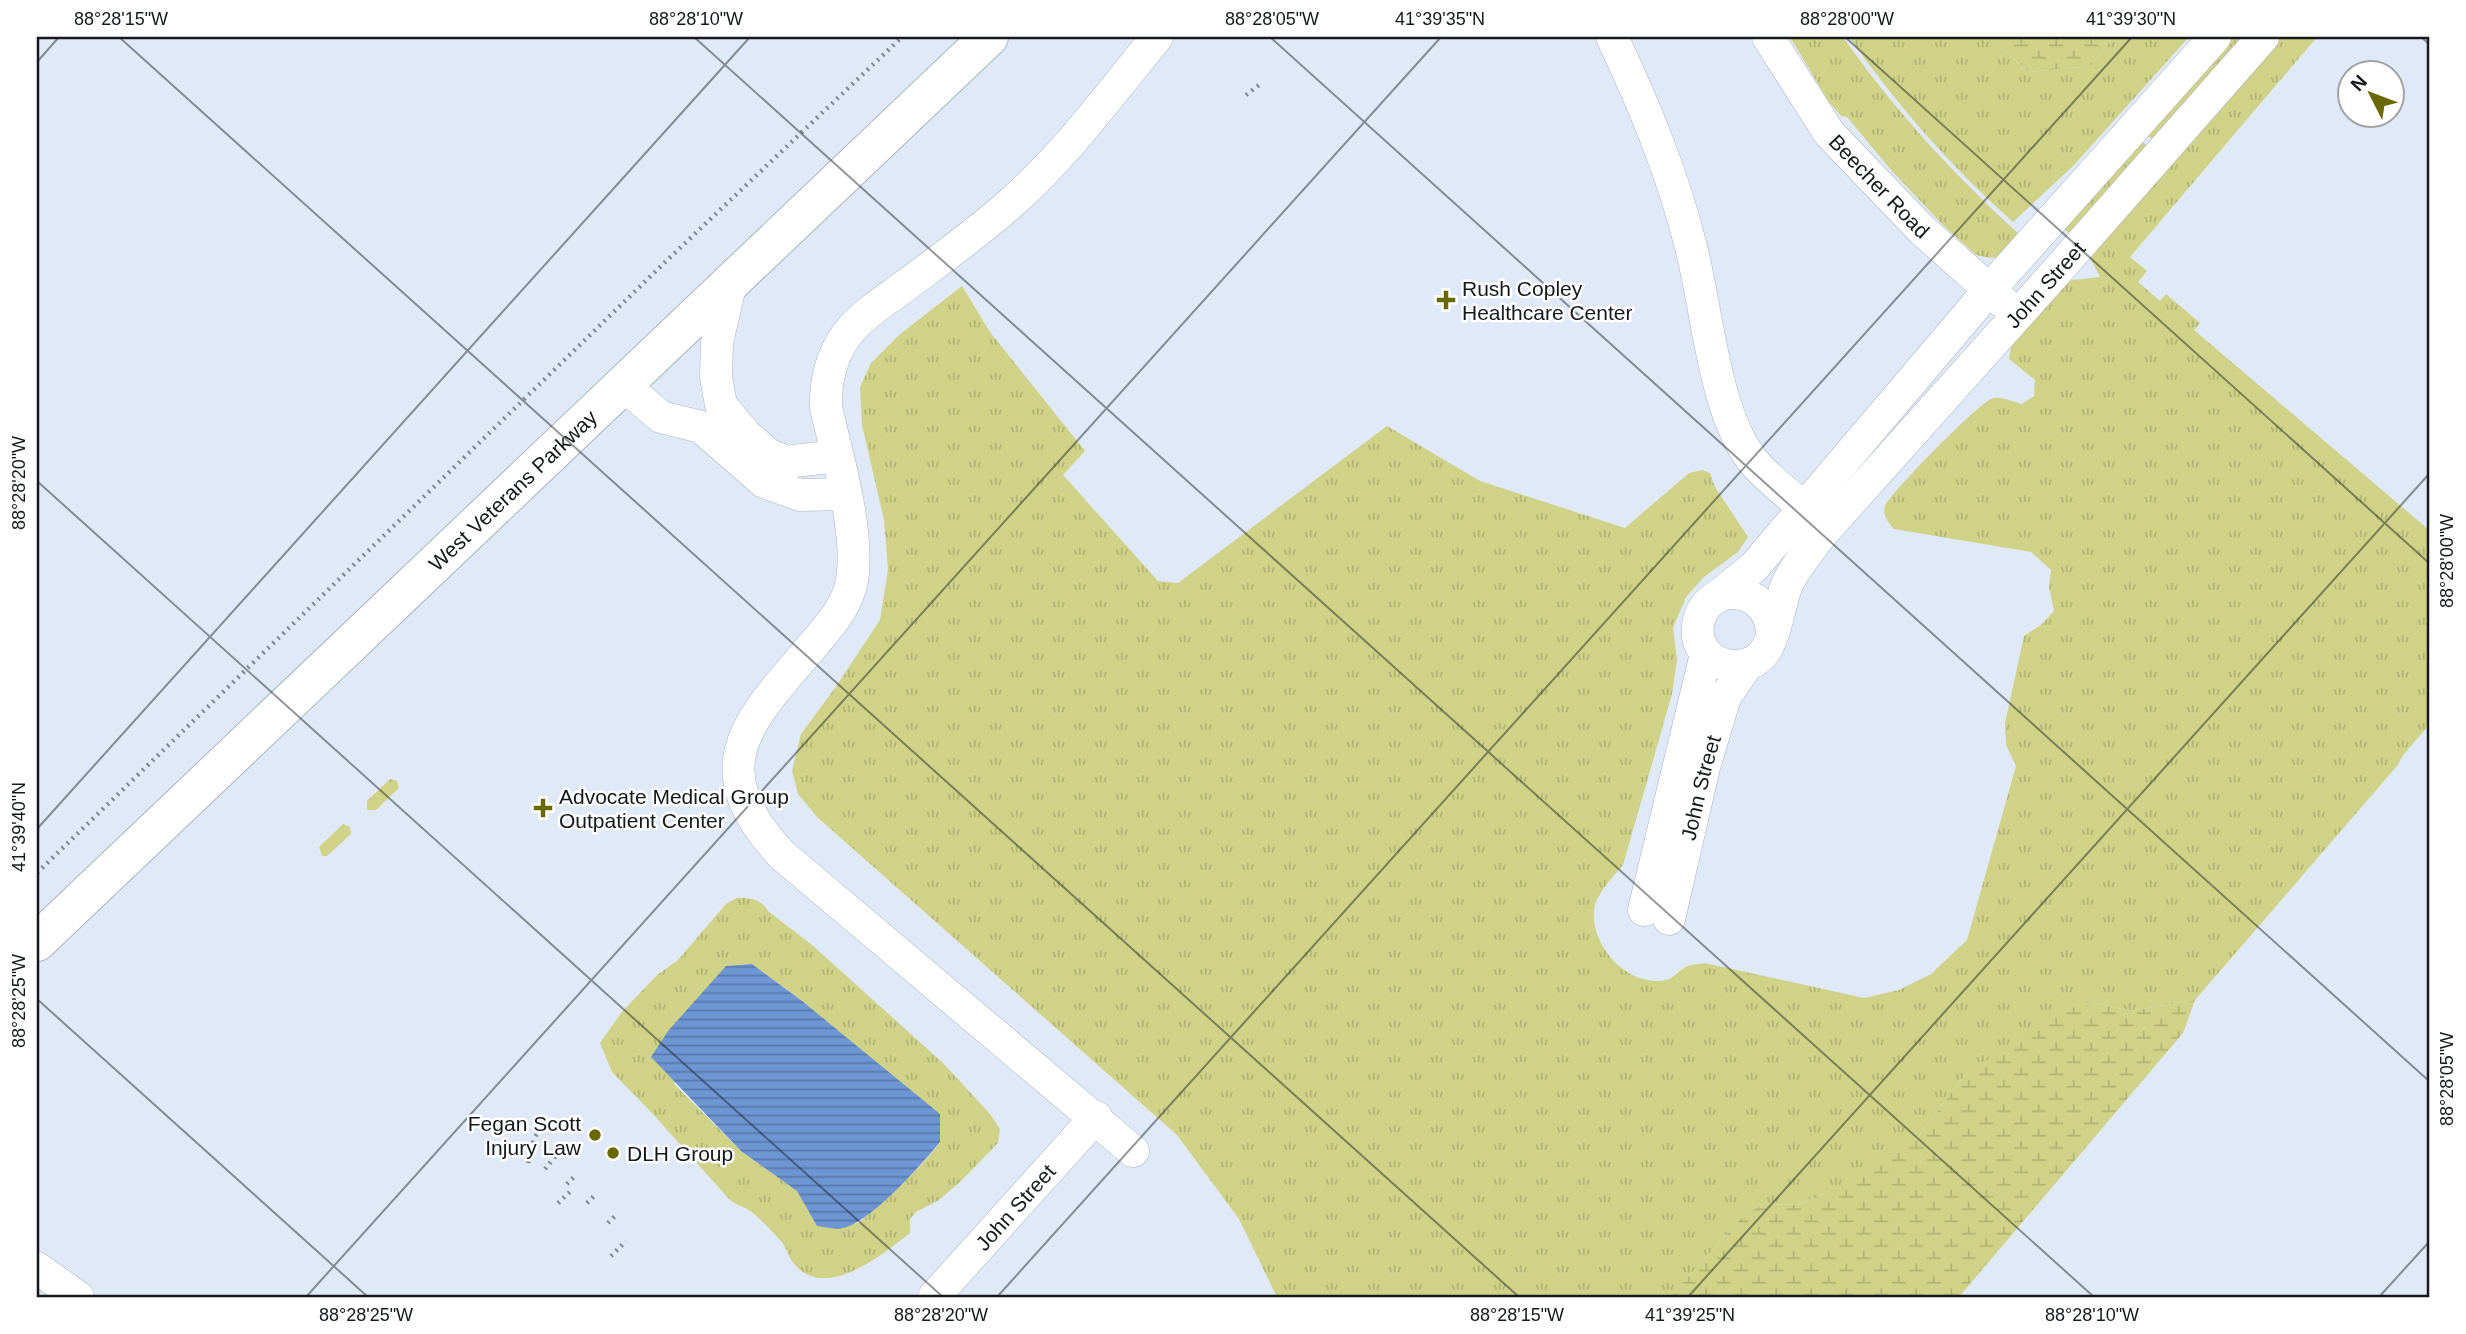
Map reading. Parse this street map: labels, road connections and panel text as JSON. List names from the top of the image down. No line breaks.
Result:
{"streets":{"main road":["West Veterans Parkway"],"street":["Beecher Road","John Street"]},"crossings":[["Beecher Road","John Street"]],"places":{"health":["Rush Copley Healthcare Center","Advocate Medical Group Outpatient Center"],"other":["Fegan Scott Injury Law","DLH Group"]},"north":"top left","coordinates":["88°28'15\"W","88°28'10\"W","88°28'05\"W","41°39'35\"N","88°28'00\"W","41°39'30\"N","88°28'20\"W","41°39'40\"N","88°28'25\"W","41°39'25\"N"]}
